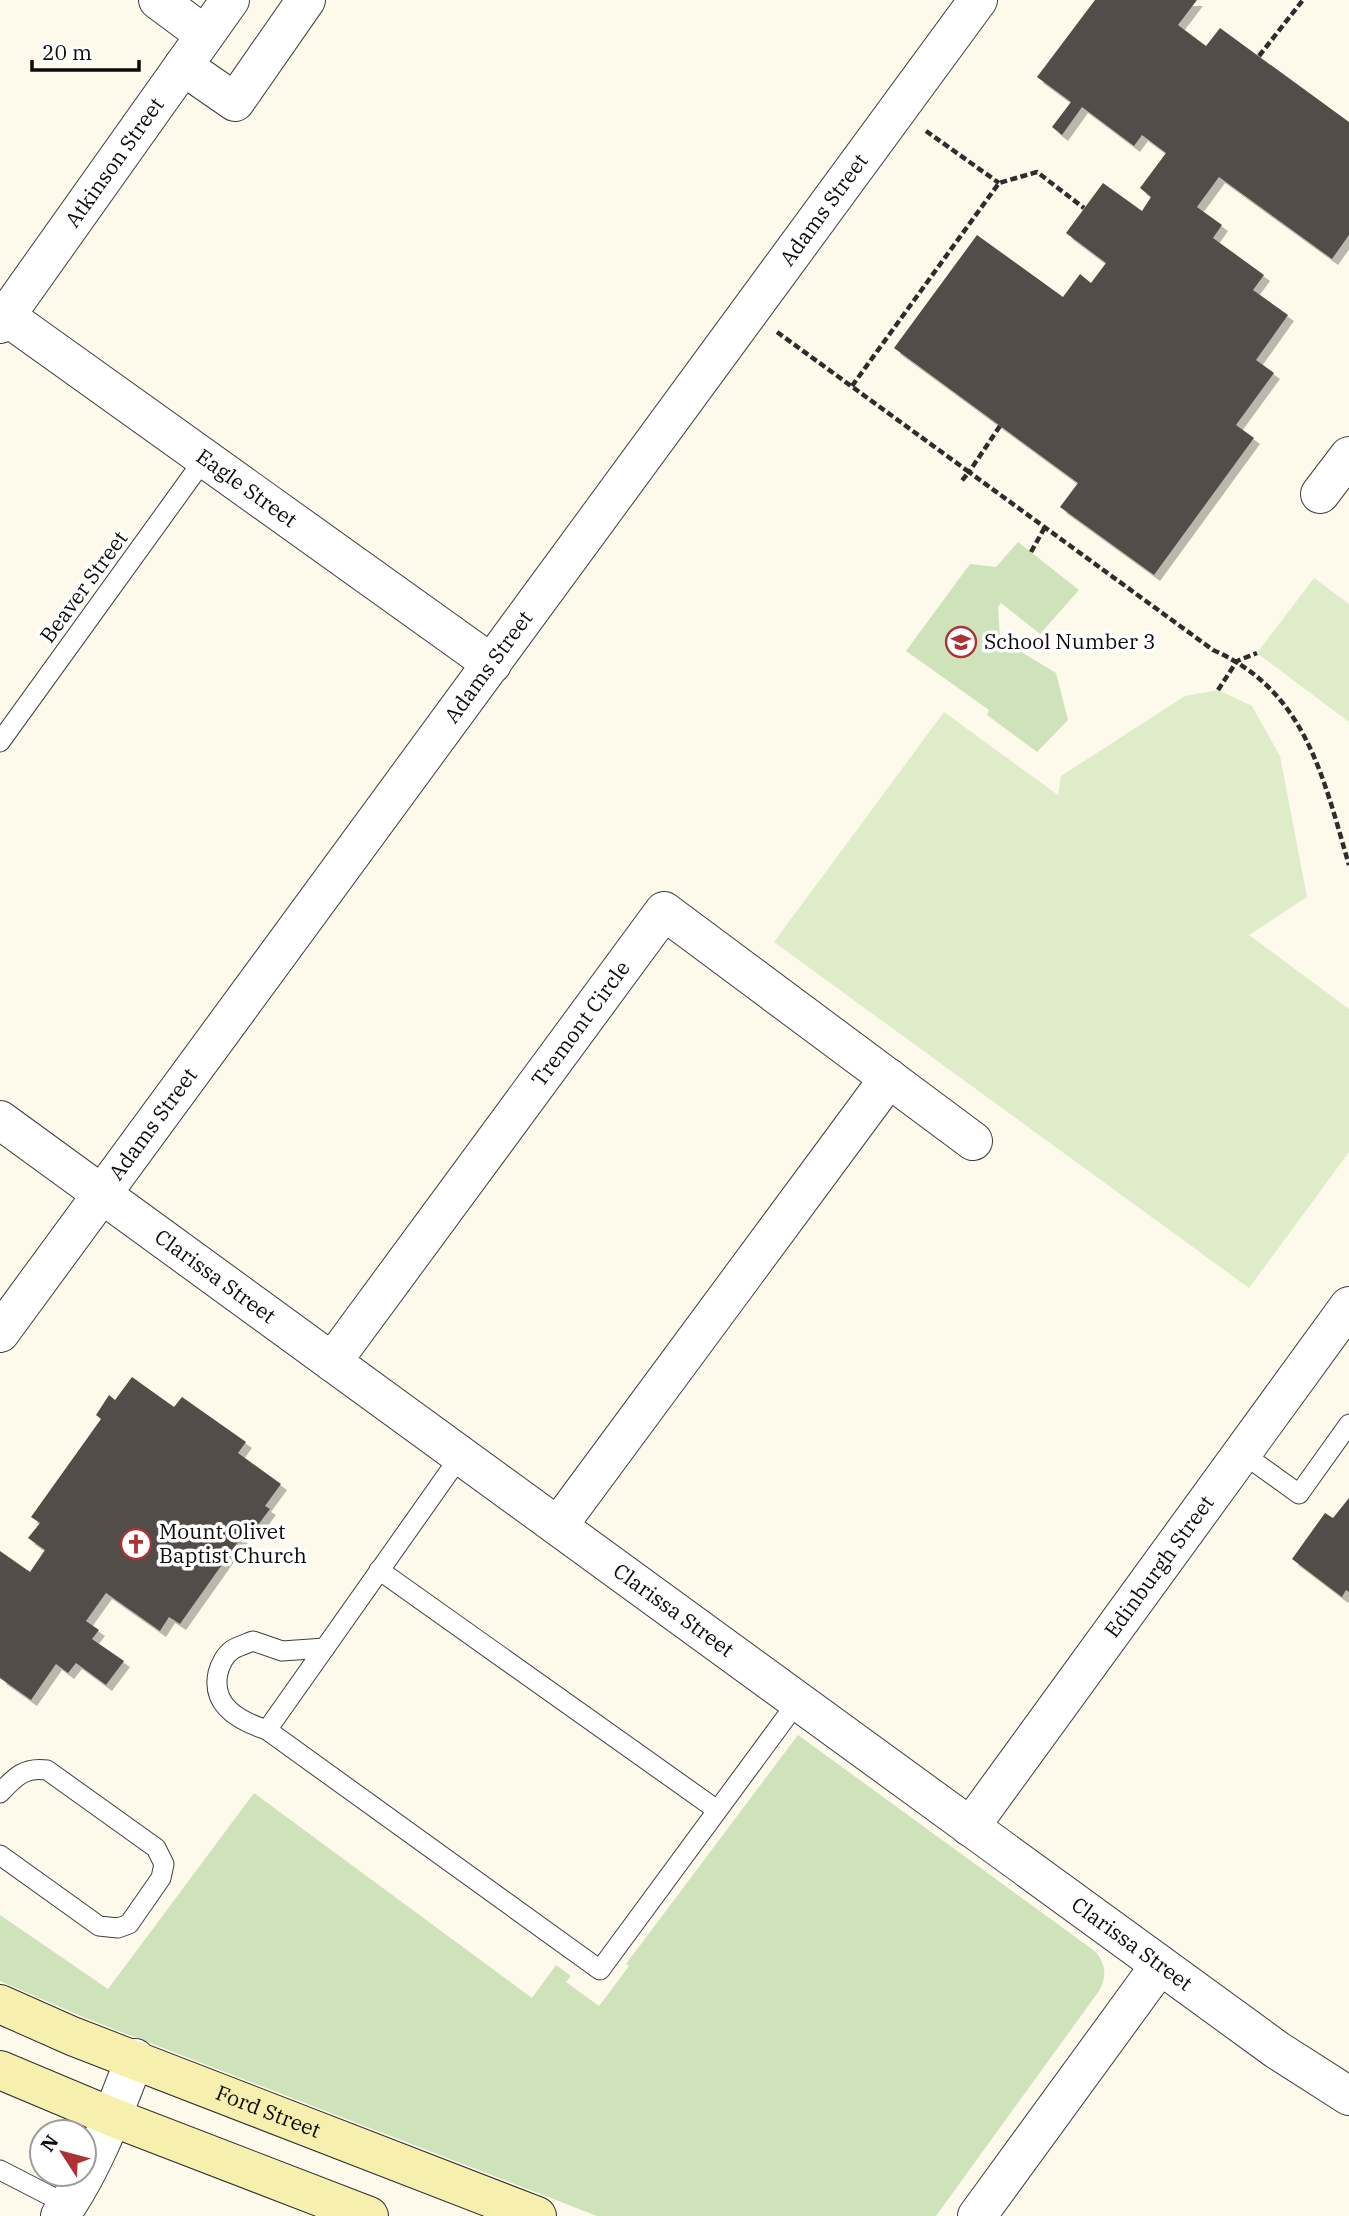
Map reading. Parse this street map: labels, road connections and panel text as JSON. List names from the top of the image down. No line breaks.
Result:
{"streets":{"main road":["Ford Street"],"street":["Atkinson Street","Adams Street","Eagle Street","Tremont Circle","Clarissa Street","Edinburgh Street"],"lane":["Beaver Street"]},"crossings":[["Atkinson Street","Eagle Street"],["Adams Street","Eagle Street"],["Adams Street","Clarissa Street"],["Eagle Street","Beaver Street"],["Tremont Circle","Clarissa Street"],["Clarissa Street","Edinburgh Street"]],"places":{"school or university":["School Number 3"],"church":["Mount Olivet Baptist Church"]},"scale_bar":"20 m","north":"top left"}
